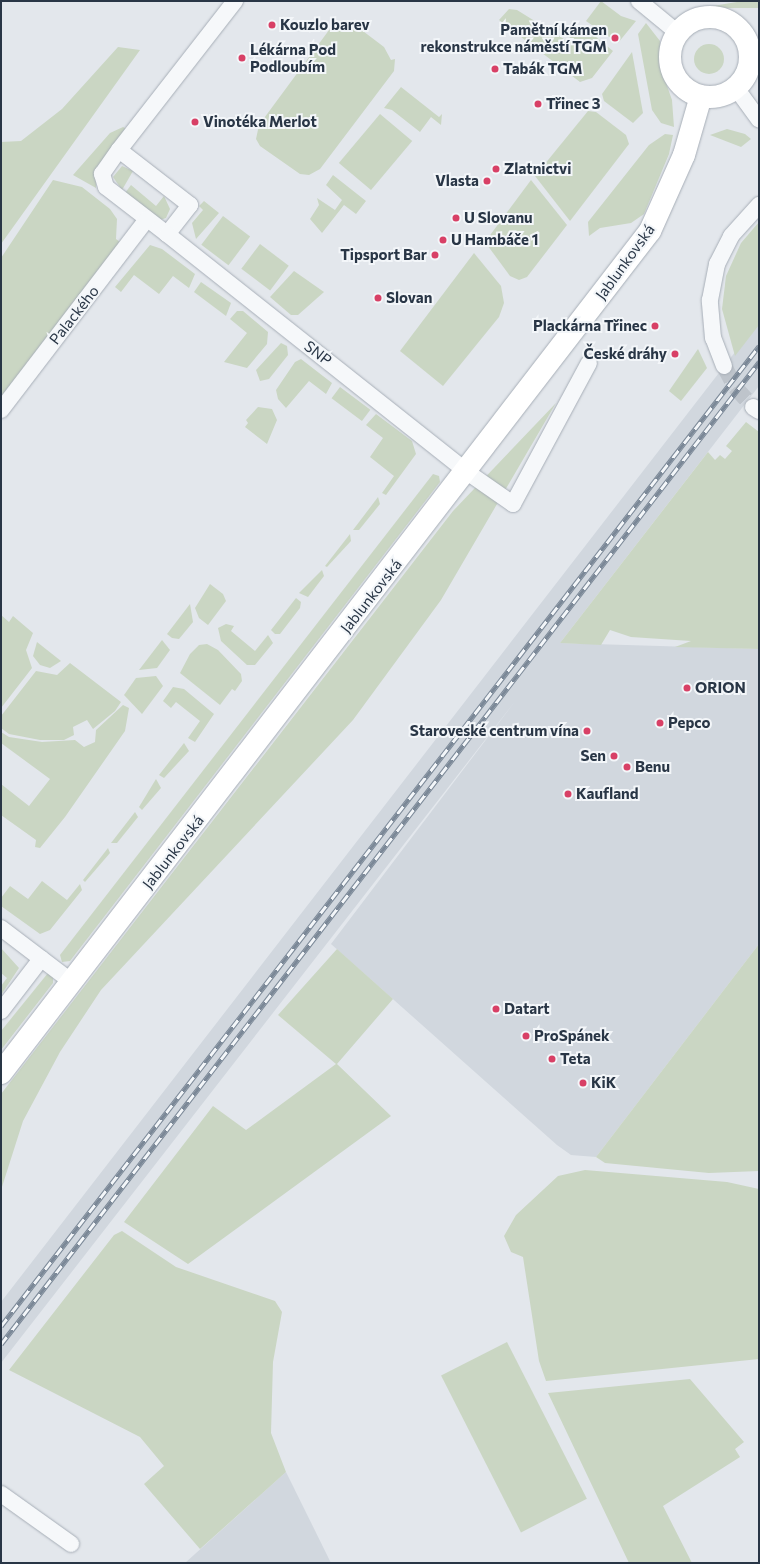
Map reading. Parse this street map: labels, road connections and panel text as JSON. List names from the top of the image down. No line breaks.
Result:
{"streets":{"main road":["Jablunkovská"],"street":["Palackého","SNP"]},"crossings":[["Jablunkovská","SNP"],["Palackého","SNP"]],"places":["Kouzlo barev","Pamětní kámen rekonstrukce náměstí TGM","Lékárna Pod Podloubím","Tabák TGM","Třinec 3","Vinotéka Merlot","Zlatnictvi","Vlasta","U Slovanu","U Hambáče 1","Tipsport Bar","Slovan","Plackárna Třinec","České dráhy","ORION","Pepco","Staroveské centrum vína","Sen","Benu","Kaufland","Datart","ProSpánek","Teta","KiK"]}
